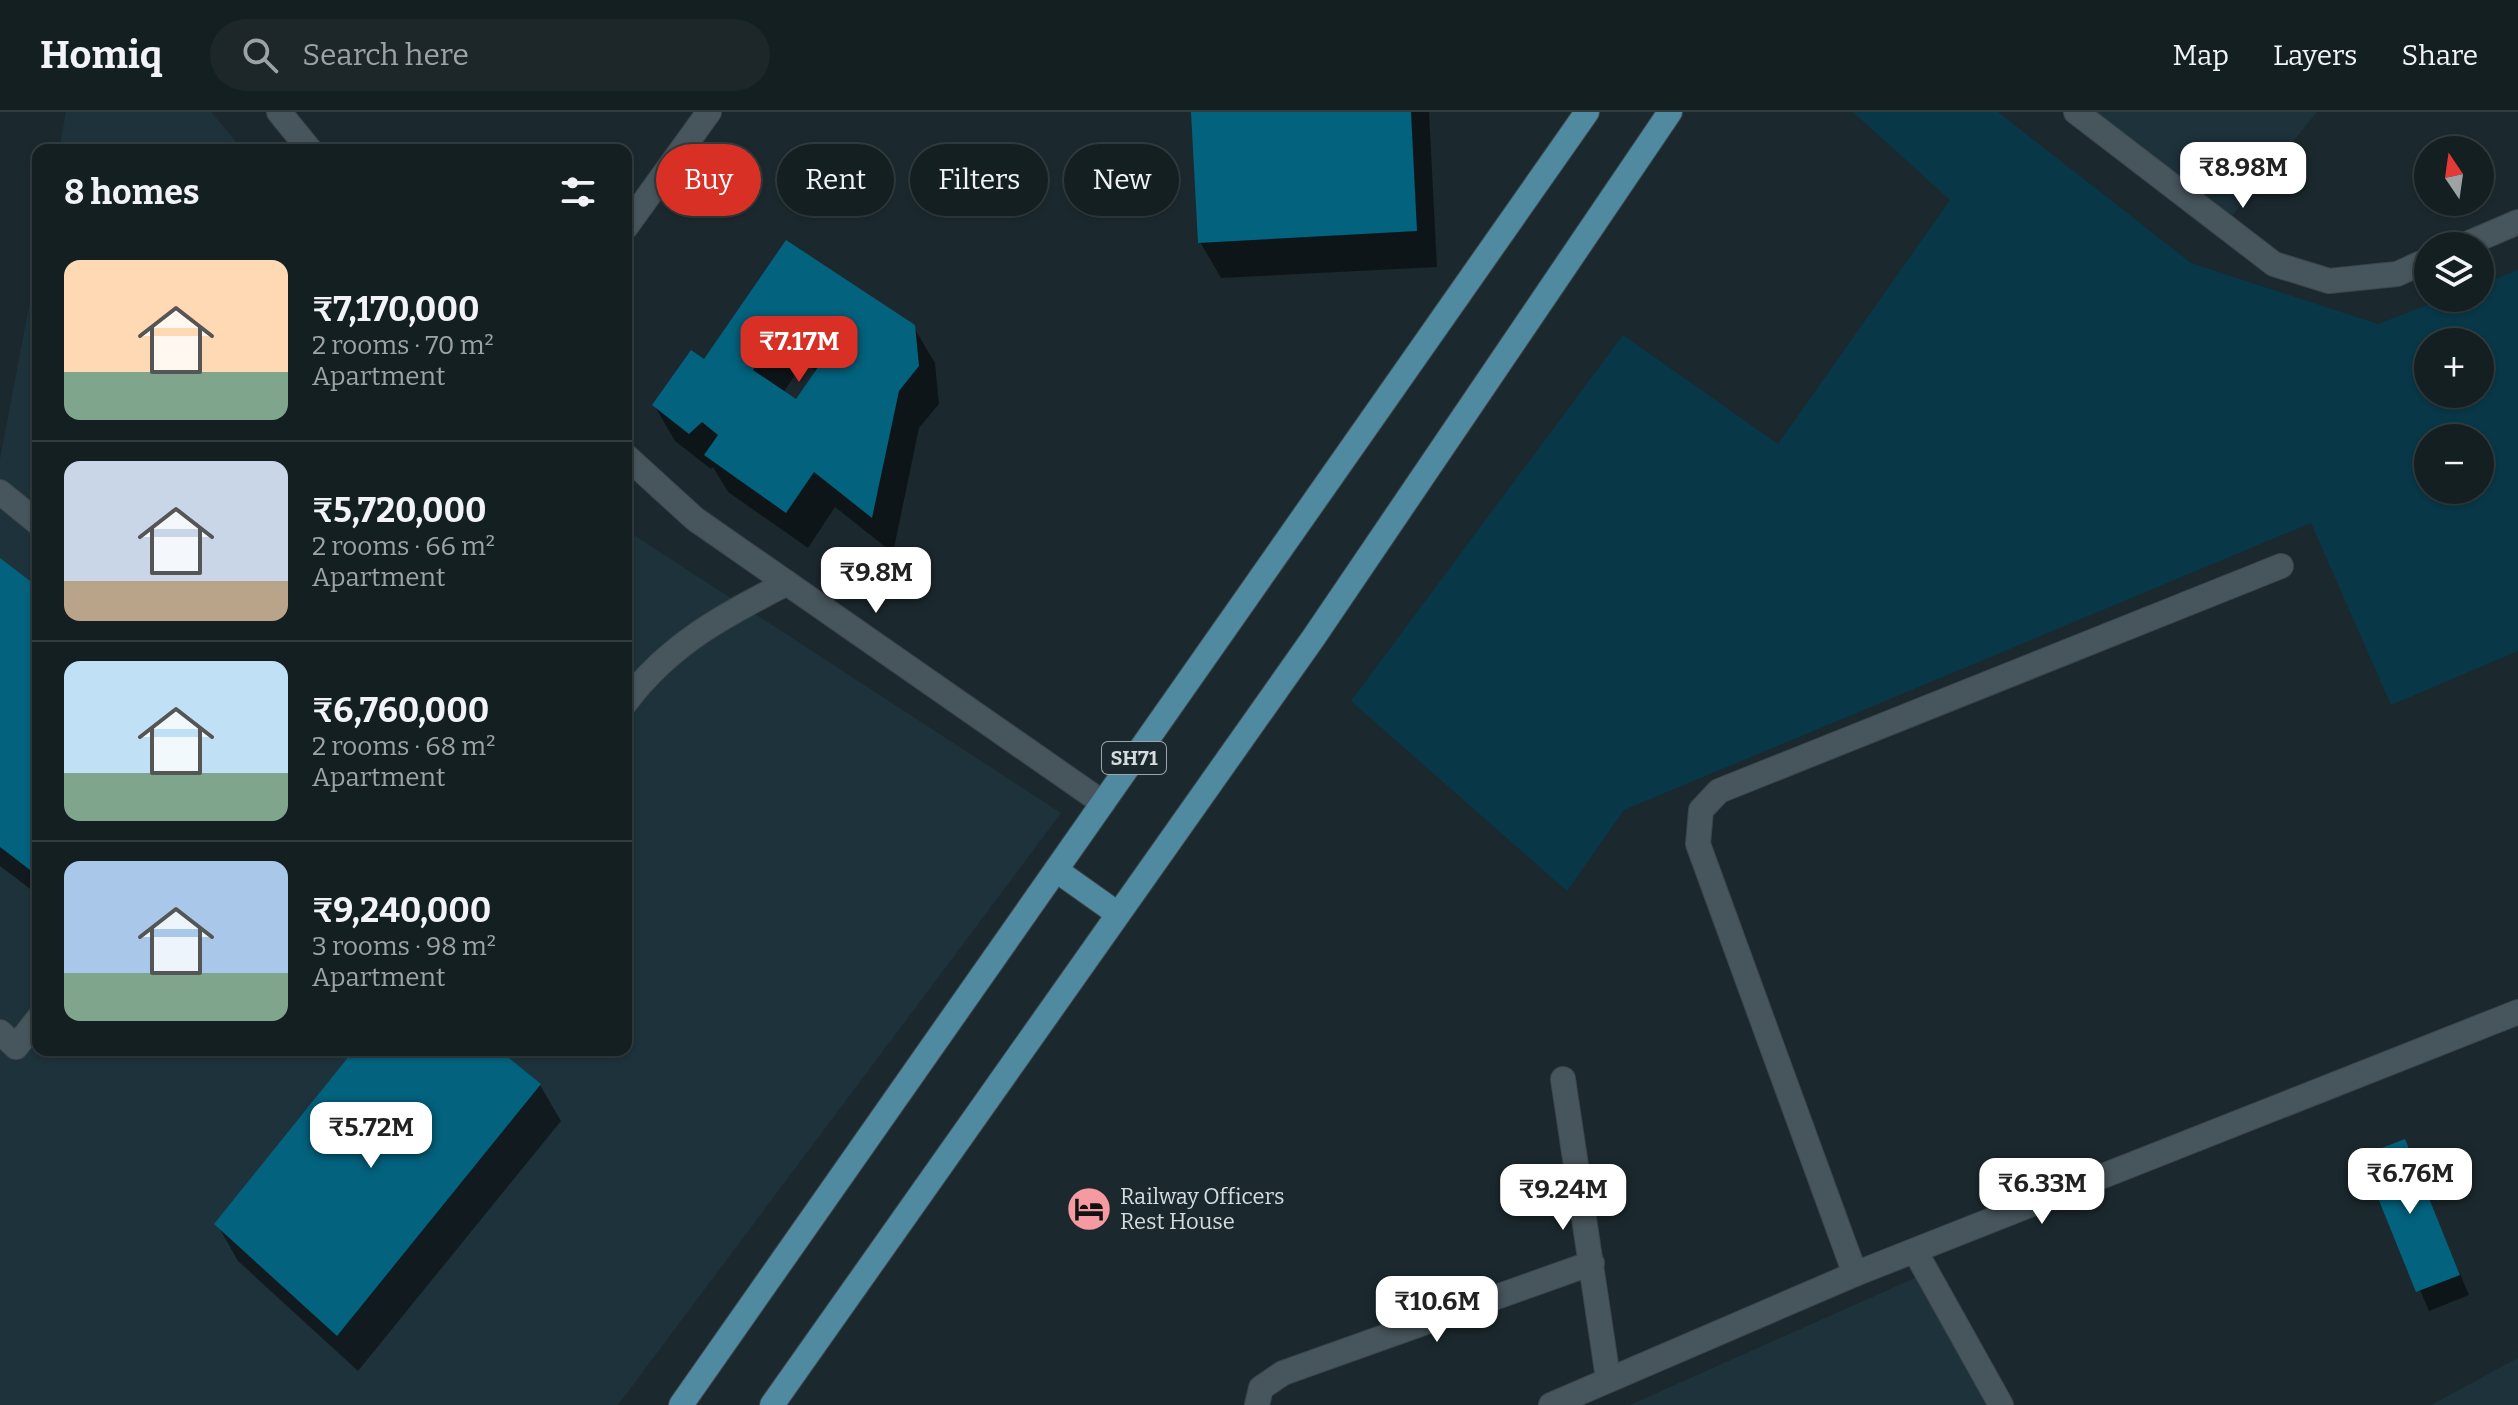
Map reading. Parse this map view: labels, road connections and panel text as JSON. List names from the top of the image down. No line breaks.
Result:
{"streets":{"main road":["SH71"]},"places":{"hotel":["Railway Officers Rest House"]},"north":"top","page":{"header":"Homiq","search":"Search here","nav":["Map","Layers","Share"],"map_buttons":["+","−"],"price":["₹8.98M","₹7.17M","₹9.8M","₹5.72M","₹6.76M","₹6.33M","₹9.24M","₹10.6M"],"chip":["Buy","Rent","Filters","New"],"heading":"8 homes","list":[{"name":"₹7,170,000","note":"2 rooms · 70 m² · Apartment"},{"name":"₹5,720,000","note":"2 rooms · 66 m² · Apartment"},{"name":"₹6,760,000","note":"2 rooms · 68 m² · Apartment"},{"name":"₹9,240,000","note":"3 rooms · 98 m² · Apartment"}]}}
